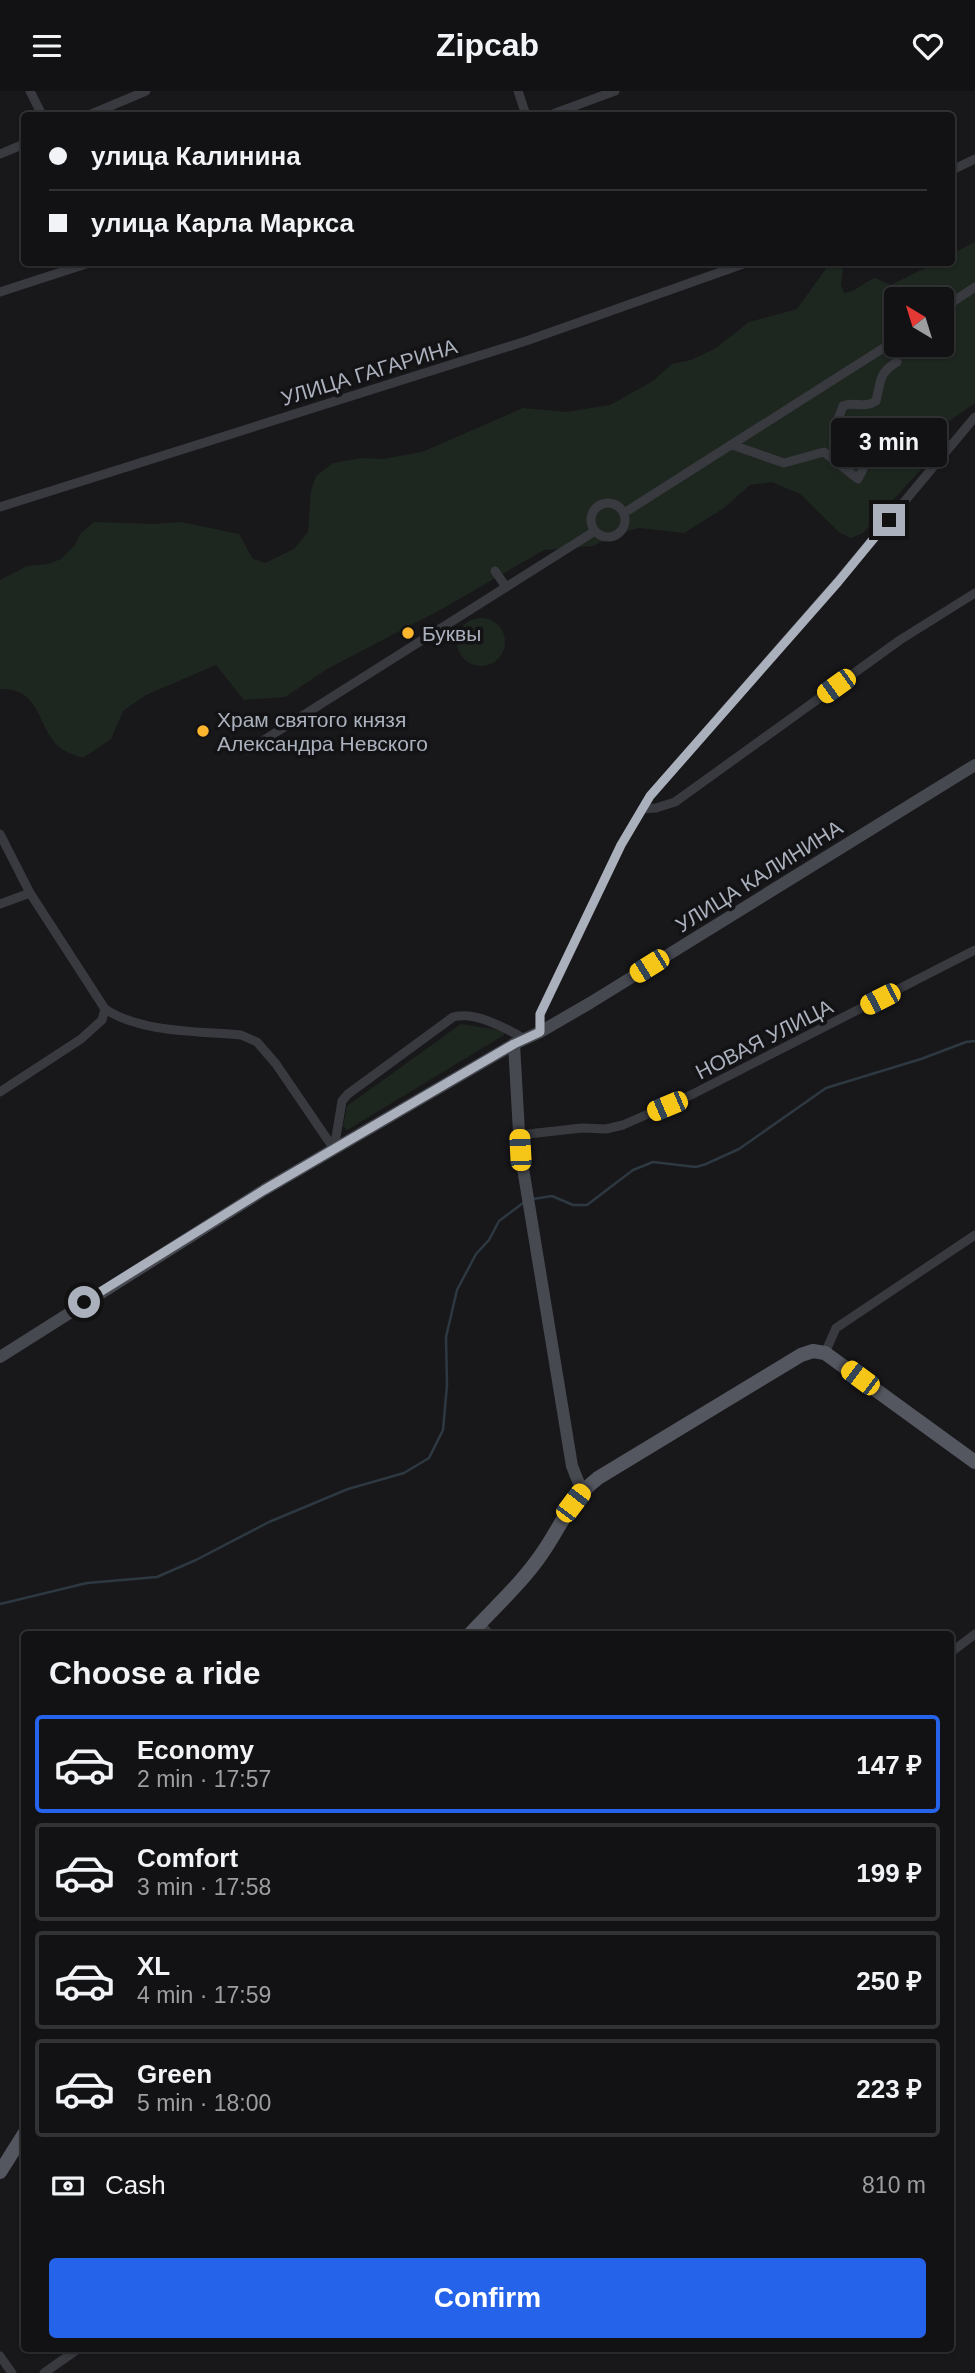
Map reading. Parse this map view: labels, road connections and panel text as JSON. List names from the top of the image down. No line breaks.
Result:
{"streets":{"street":["УЛИЦА ГАГАРИНА","УЛИЦА КАЛИНИНА","НОВАЯ УЛИЦА"]},"places":["Буквы","Храм святого князя Александра Невского"],"north":"top left","page":{"header":"Zipcab","banner":["улица Калинина","улица Карла Маркса"],"bubble":"3 min","heading":"Choose a ride","list":[{"name":"Economy","note":"2 min · 17:57","value":"147 ₽"},{"name":"Comfort","note":"3 min · 17:58","value":"199 ₽"},{"name":"XL","note":"4 min · 17:59","value":"250 ₽"},{"name":"Green","note":"5 min · 18:00","value":"223 ₽"}],"pay":["Cash","810 m"],"buttons":"Confirm"}}
